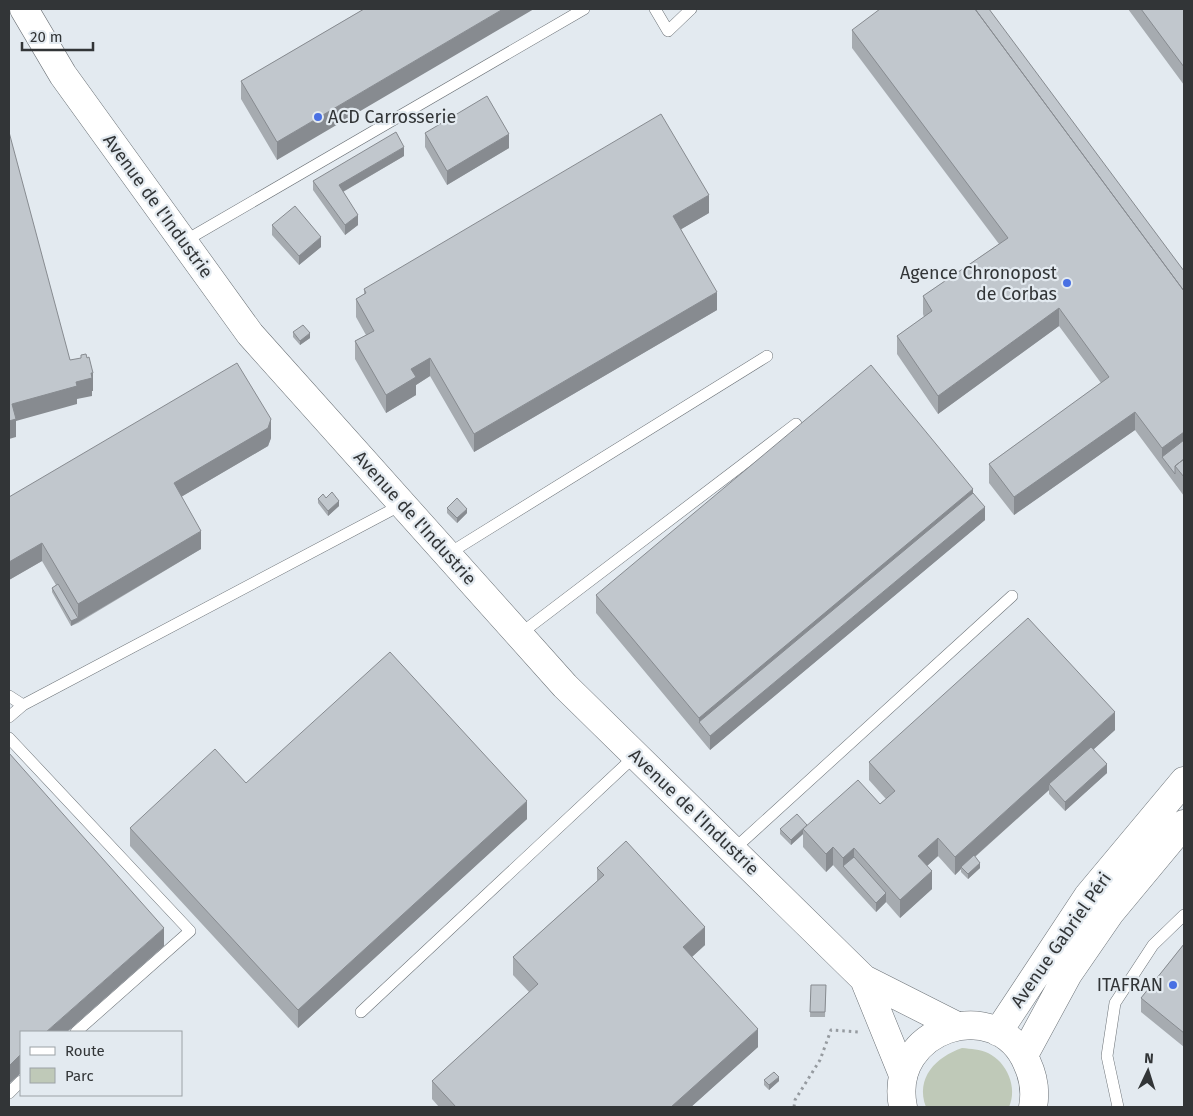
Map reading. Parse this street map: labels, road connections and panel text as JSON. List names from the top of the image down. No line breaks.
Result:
{"streets":{"street":["Avenue de l'Industrie","Avenue Gabriel Péri"]},"places":["ACD Carrosserie","Agence Chronopost de Corbas","ITAFRAN"],"legend":["Route","Parc"],"scale_bar":"20 m","north":"top"}
